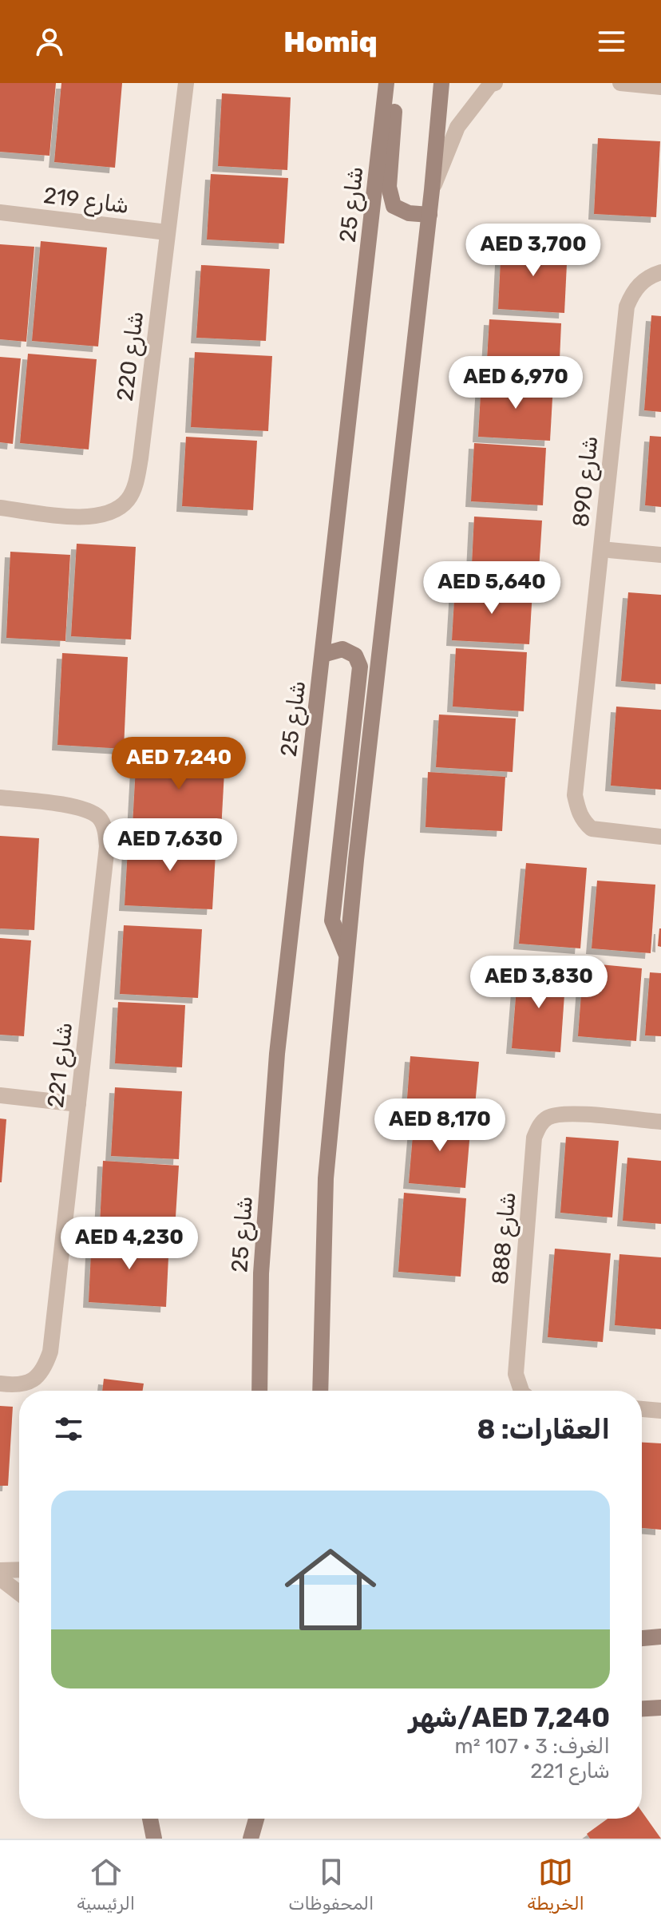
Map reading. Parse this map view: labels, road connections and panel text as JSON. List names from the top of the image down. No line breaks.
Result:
{"streets":{"street":["شارع 219","شارع 25","شارع 220","شارع 890","شارع 221","شارع 888"]},"crossings":[["شارع 219","شارع 220"]],"page":{"header":"Homiq","price":["AED 3,700","AED 6,970","AED 5,640","AED 7,240","AED 7,630","AED 3,830","AED 8,170","AED 4,230"],"heading":"العقارات: 8","list":[{"name":"AED 7,240/شهر","note":"الغرف: 3 · 107 m² · شارع 221"}],"tabs":["الخريطة","المحفوظات","الرئيسية"]}}
